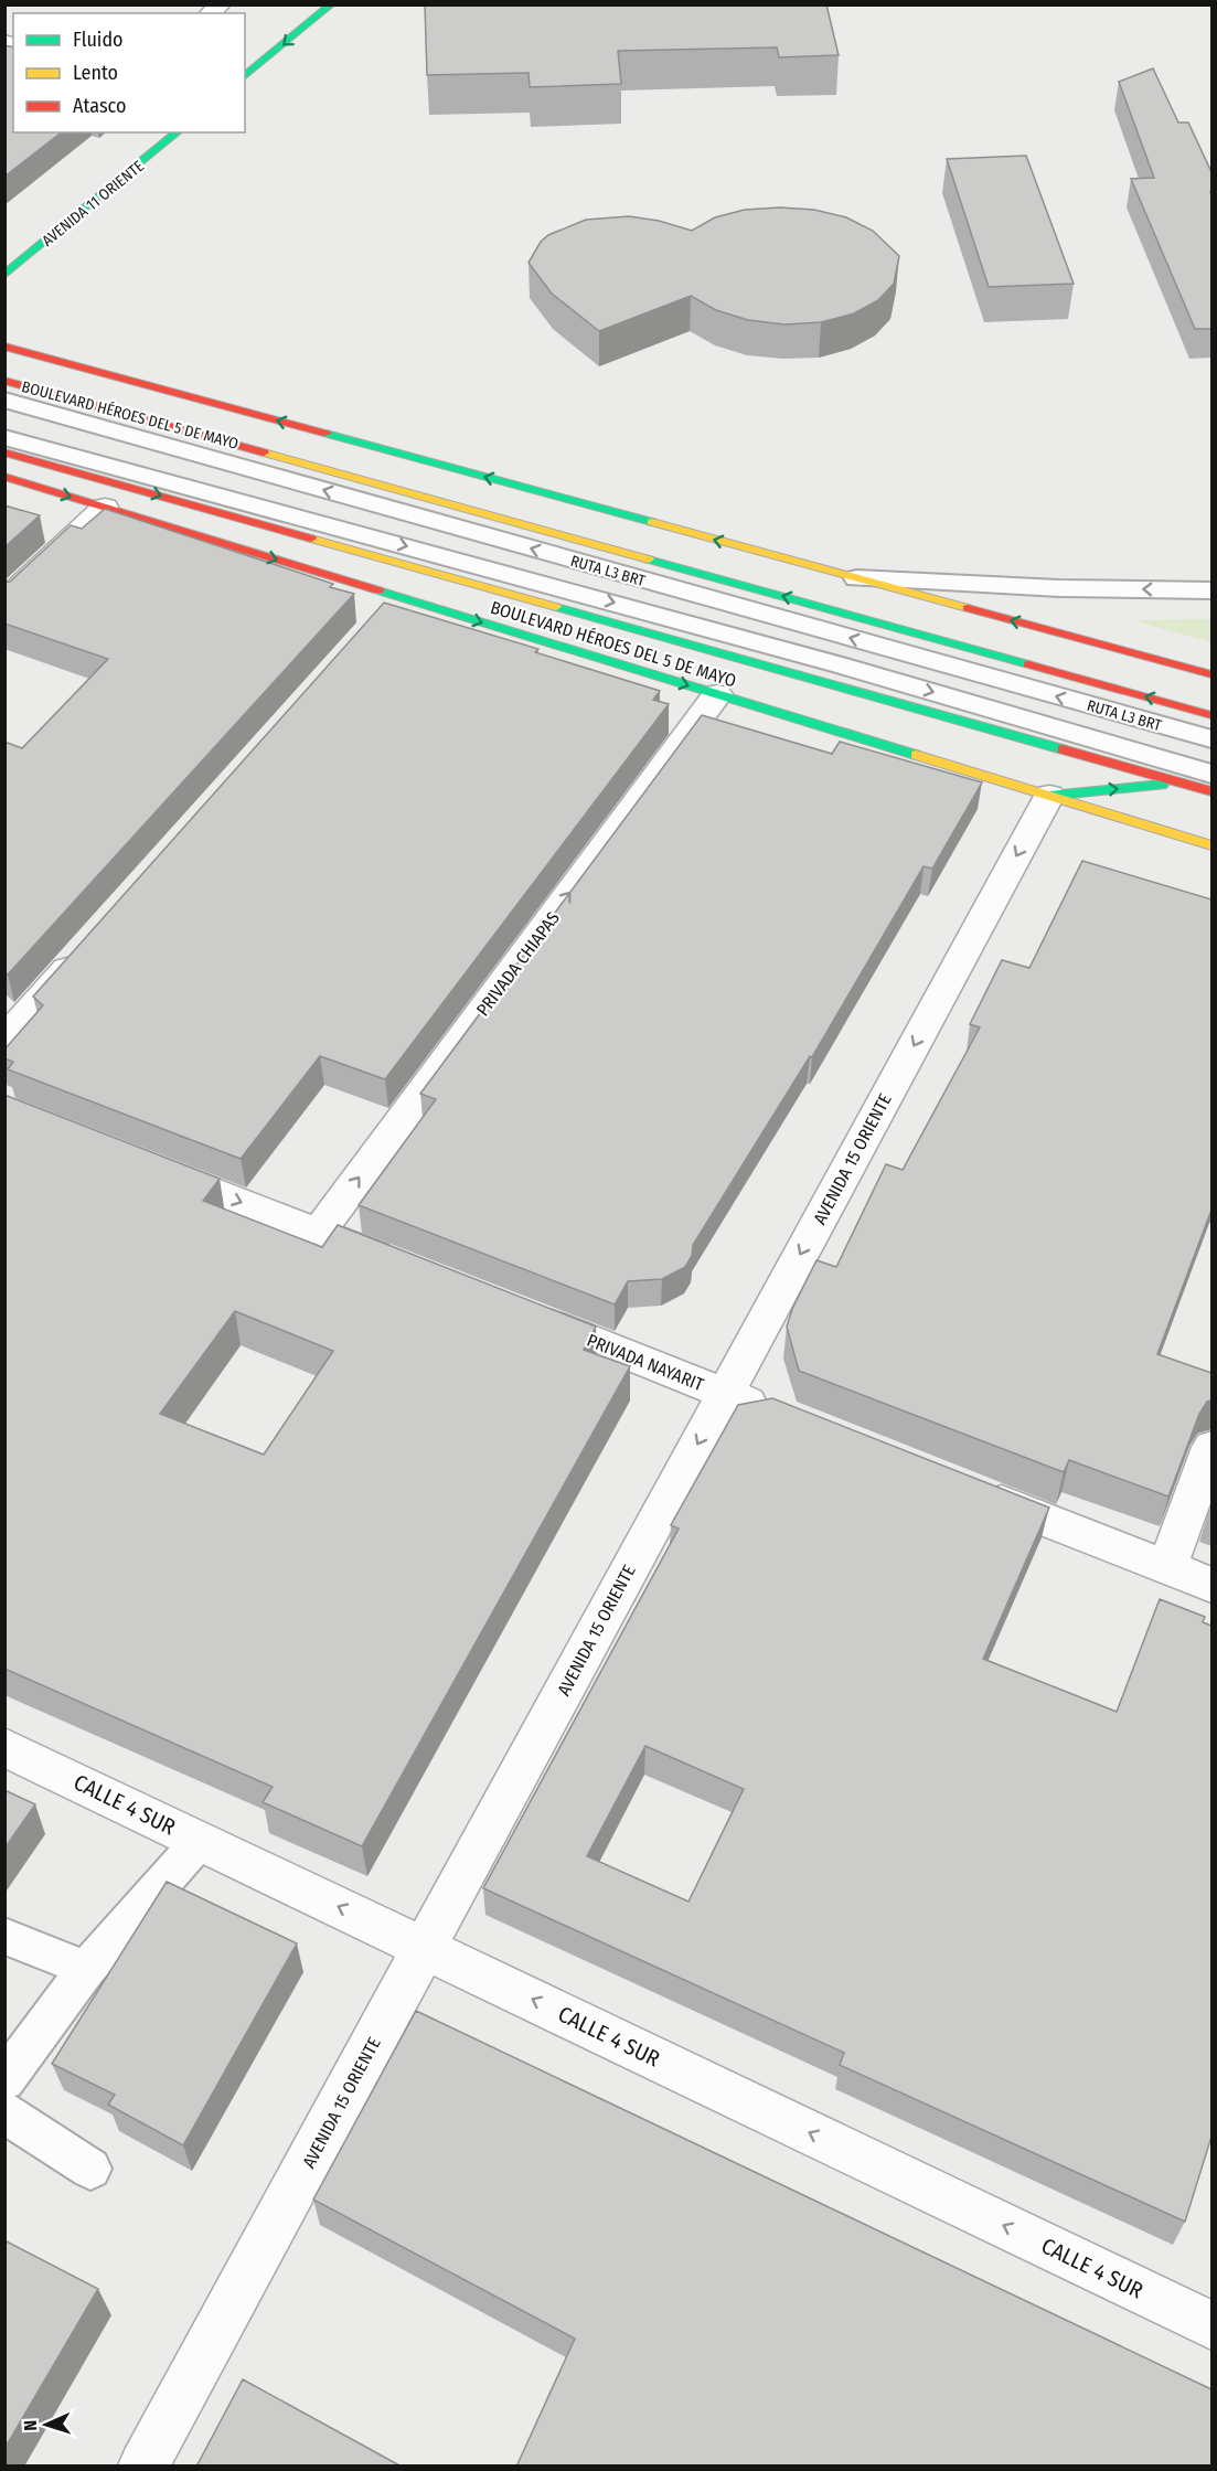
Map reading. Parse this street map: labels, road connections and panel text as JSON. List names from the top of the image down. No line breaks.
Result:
{"streets":{"street":["AVENIDA 11 ORIENTE","BOULEVARD HÉROES DEL 5 DE MAYO","PRIVADA CHIAPAS","AVENIDA 15 ORIENTE","PRIVADA NAYARIT","CALLE 4 SUR"],"lane":["RUTA L3 BRT"]},"crossings":[["BOULEVARD HÉROES DEL 5 DE MAYO","PRIVADA CHIAPAS"],["BOULEVARD HÉROES DEL 5 DE MAYO","AVENIDA 15 ORIENTE"],["AVENIDA 15 ORIENTE","PRIVADA NAYARIT"],["AVENIDA 15 ORIENTE","CALLE 4 SUR"]],"one_way":["PRIVADA CHIAPAS","AVENIDA 15 ORIENTE","CALLE 4 SUR"],"legend":["Fluido","Lento","Atasco"],"north":"left"}
